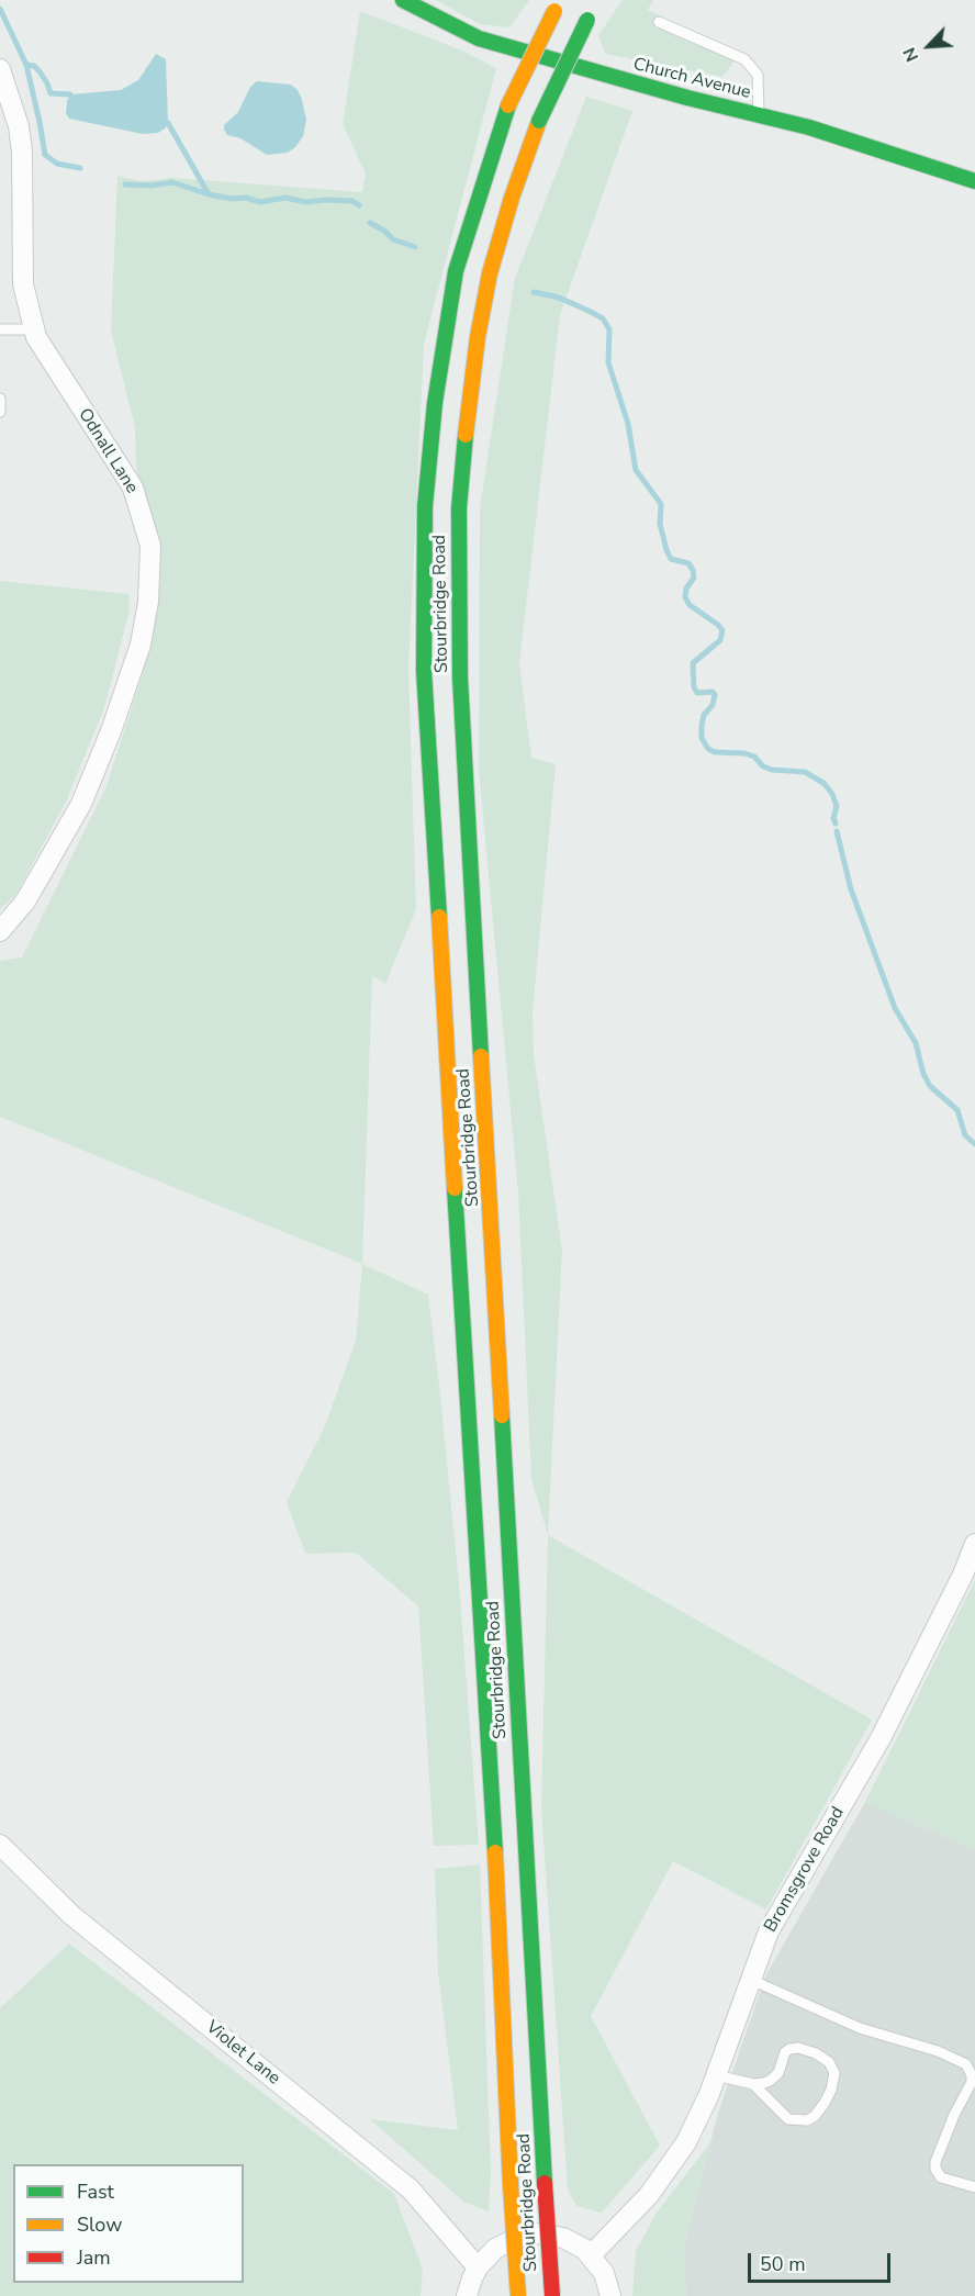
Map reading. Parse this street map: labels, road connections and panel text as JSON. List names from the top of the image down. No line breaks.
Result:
{"streets":{"main road":["Church Avenue","Stourbridge Road"],"street":["Odnall Lane","Bromsgrove Road","Violet Lane"]},"legend":["Fast","Slow","Jam"],"scale_bar":"50 m","north":"bottom left"}
